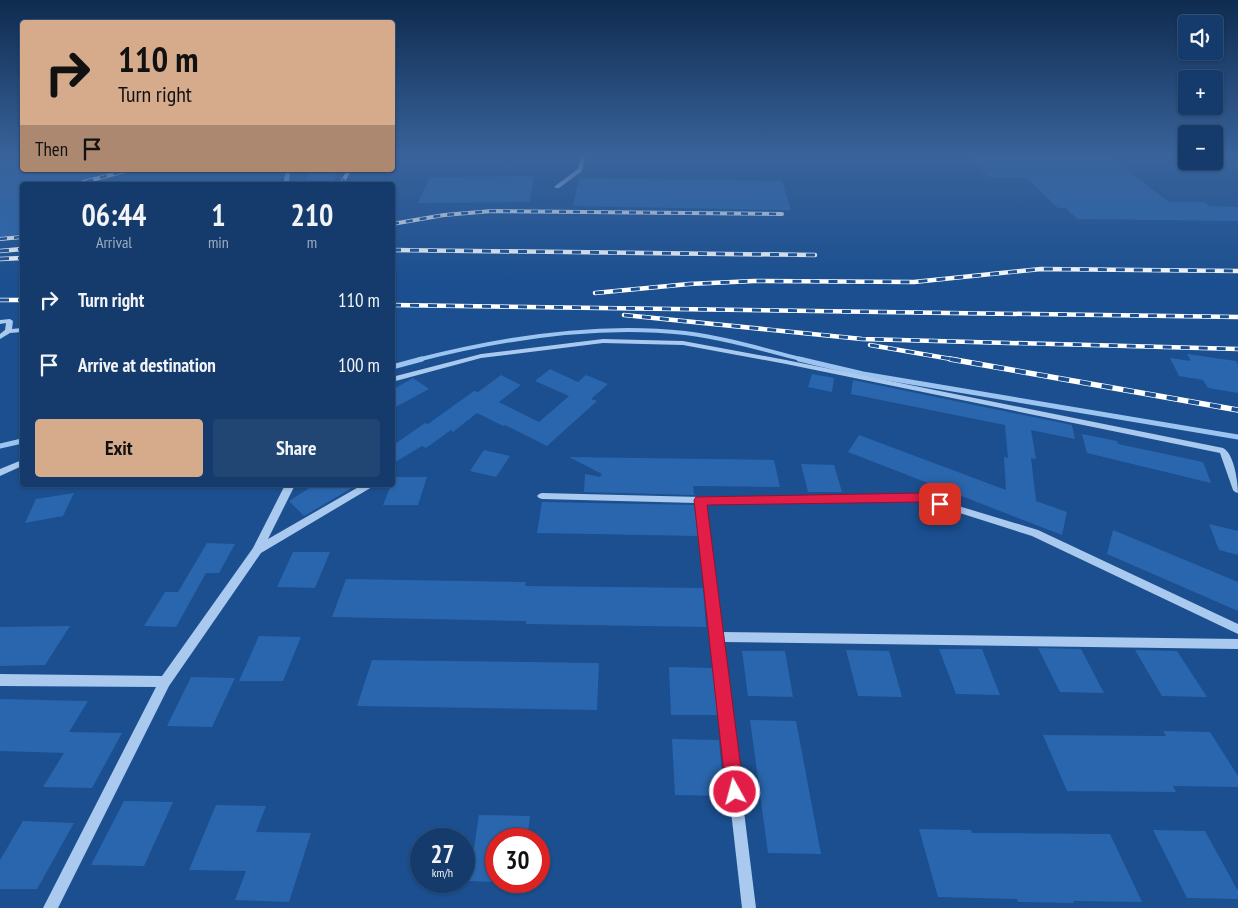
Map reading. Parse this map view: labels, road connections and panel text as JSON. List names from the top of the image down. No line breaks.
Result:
{"page":{"map_buttons":["+","−"],"turn":["110 m","Turn right"],"then":"Then","eta":["06:44","Arrival","1","min","210","m"],"list":[{"name":"Turn right","value":"110 m"},{"name":"Arrive at destination","value":"100 m"}],"buttons":["Exit","Share"],"speed":"27 km/h","limit":"30"}}
